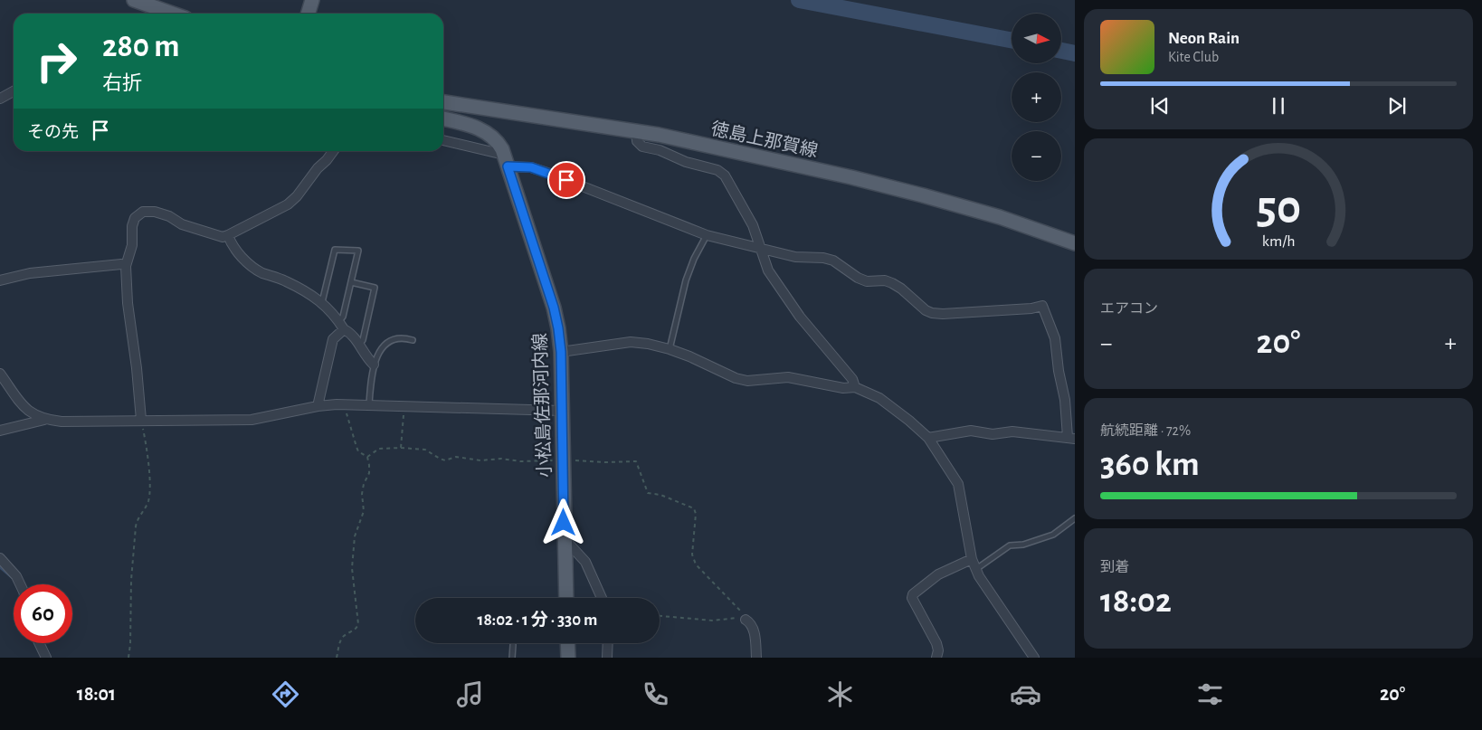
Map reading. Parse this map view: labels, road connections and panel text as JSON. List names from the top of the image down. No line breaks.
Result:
{"streets":{"main road":["徳島上那賀線","小松島佐那河内線"]},"north":"right","page":{"map_buttons":["+","−"],"turn":["280 m","右折"],"song":["Neon Rain","Kite Club"],"then":"その先","tile":["エアコン",["航続距離 · 72%","360 km"],["到着","18:02"]],"heat":["−","20°","+"],"limit":"60","trip":"18:02 · 1 分 · 330 m","tabs":["18:01","20°"],"gauge":["50","km/h"]}}
